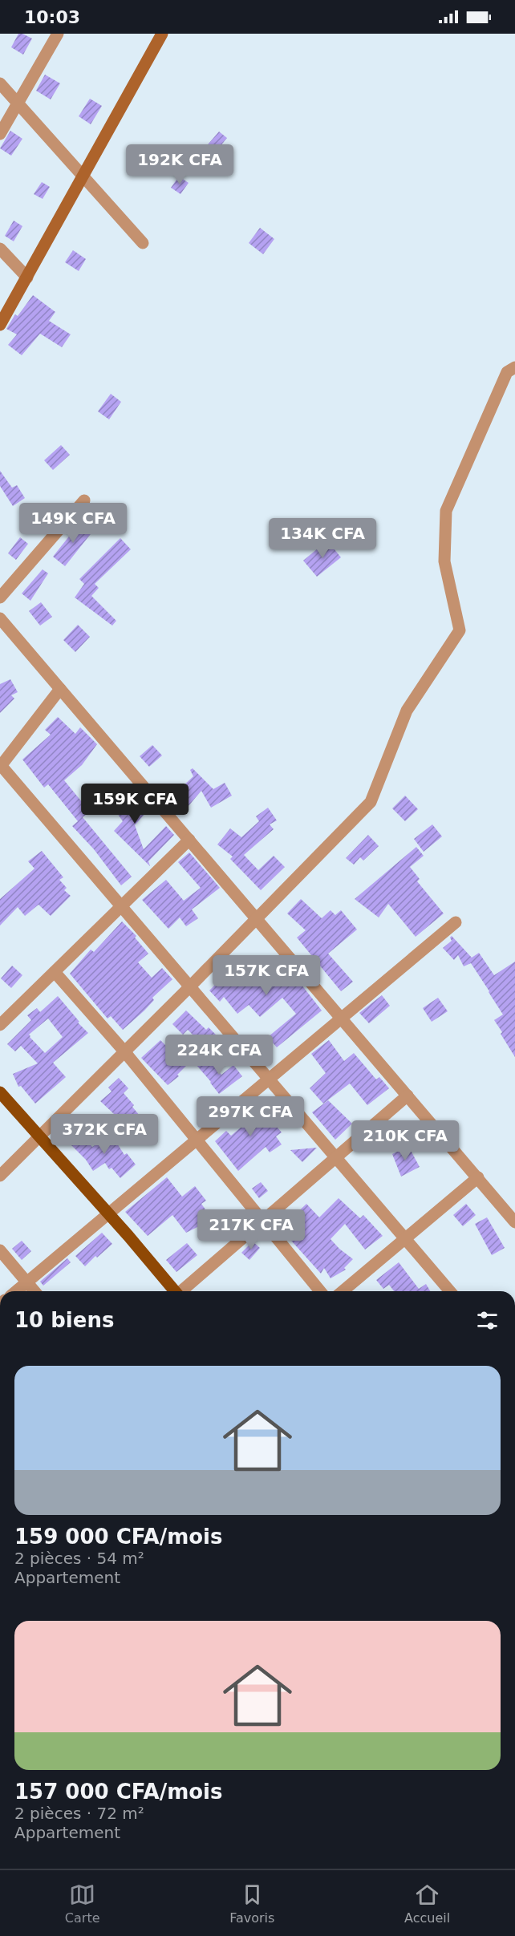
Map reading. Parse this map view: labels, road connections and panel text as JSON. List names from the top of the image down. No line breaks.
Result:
{"page":{"status":"10:03","price":["192K CFA","149K CFA","134K CFA","159K CFA","157K CFA","224K CFA","297K CFA","372K CFA","210K CFA","217K CFA"],"heading":"10 biens","list":[{"name":"159 000 CFA/mois","note":"2 pièces · 54 m² · Appartement"},{"name":"157 000 CFA/mois","note":"2 pièces · 72 m² · Appartement"}],"tabs":["Carte","Favoris","Accueil"]}}
